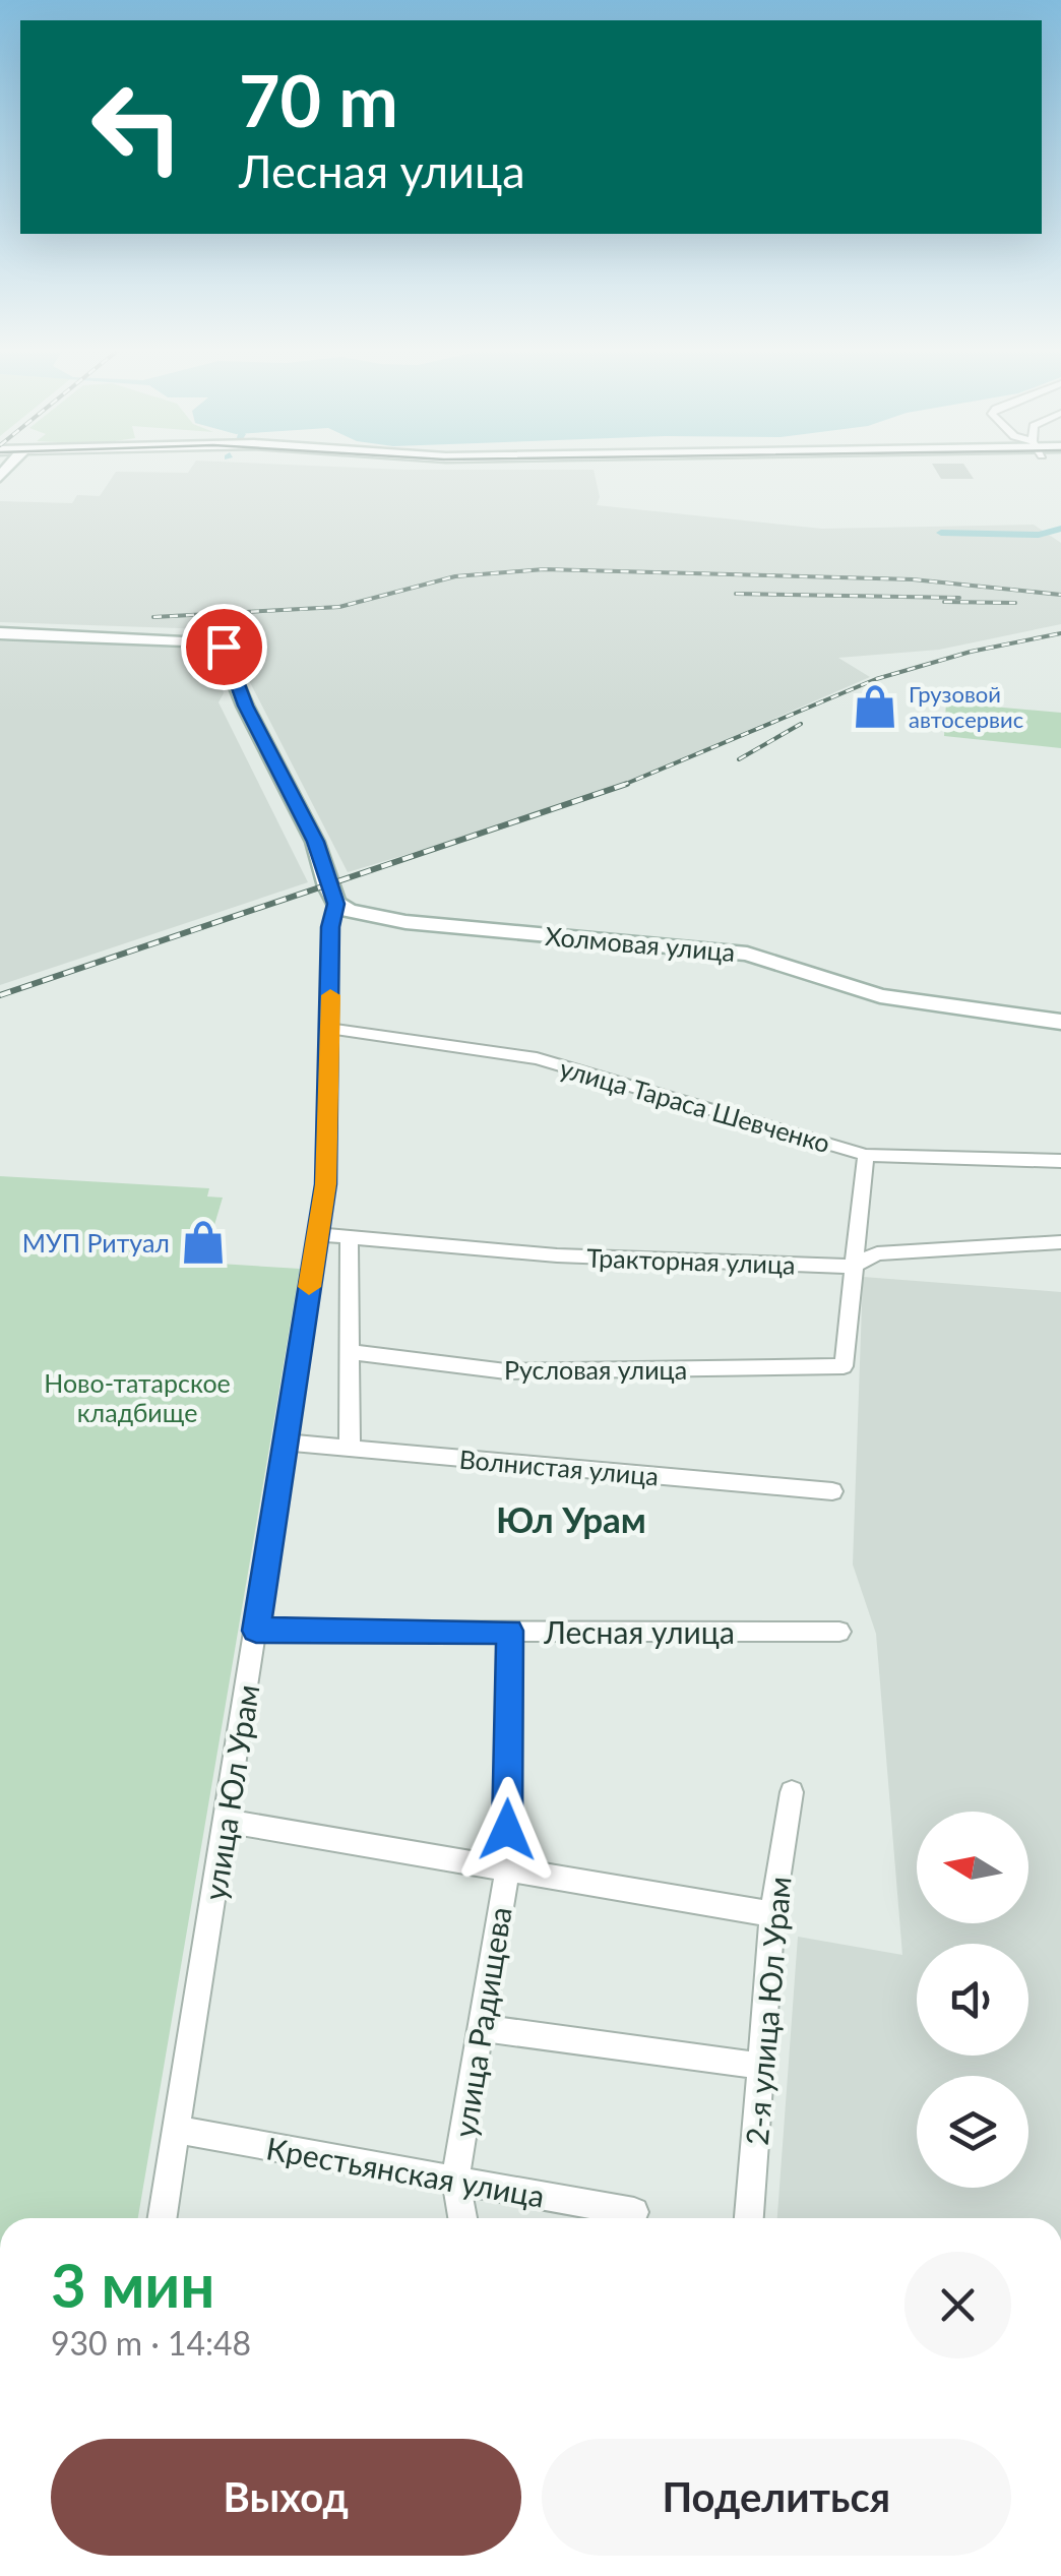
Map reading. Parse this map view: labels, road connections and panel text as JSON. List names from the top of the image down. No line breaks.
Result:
{"streets":{"street":["Холмовая улица","улица Тараса Шевченко","Тракторная улица","Русловая улица","Волнистая улица","Лесная улица","улица Юл Урам","2-я улица Юл Урам","улица Радищева","Крестьянская улица"]},"crossings":[["Холмовая улица","улица Юл Урам"],["улица Тараса Шевченко","улица Юл Урам"],["Тракторная улица","Русловая улица"],["Тракторная улица","улица Юл Урам"],["Волнистая улица","улица Юл Урам"],["Лесная улица","улица Юл Урам"],["Лесная улица","улица Радищева"],["улица Юл Урам","Крестьянская улица"],["улица Радищева","Крестьянская улица"]],"districts":["Юл Урам"],"parks":["Ново-татарское кладбище"],"places":{"shop":["Грузовой автосервис","МУП Ритуал"]},"north":"left","page":{"turn":["70 m","Лесная улица"],"heading":["3 мин","930 m · 14:48"],"buttons":["Выход","Поделиться"]}}
